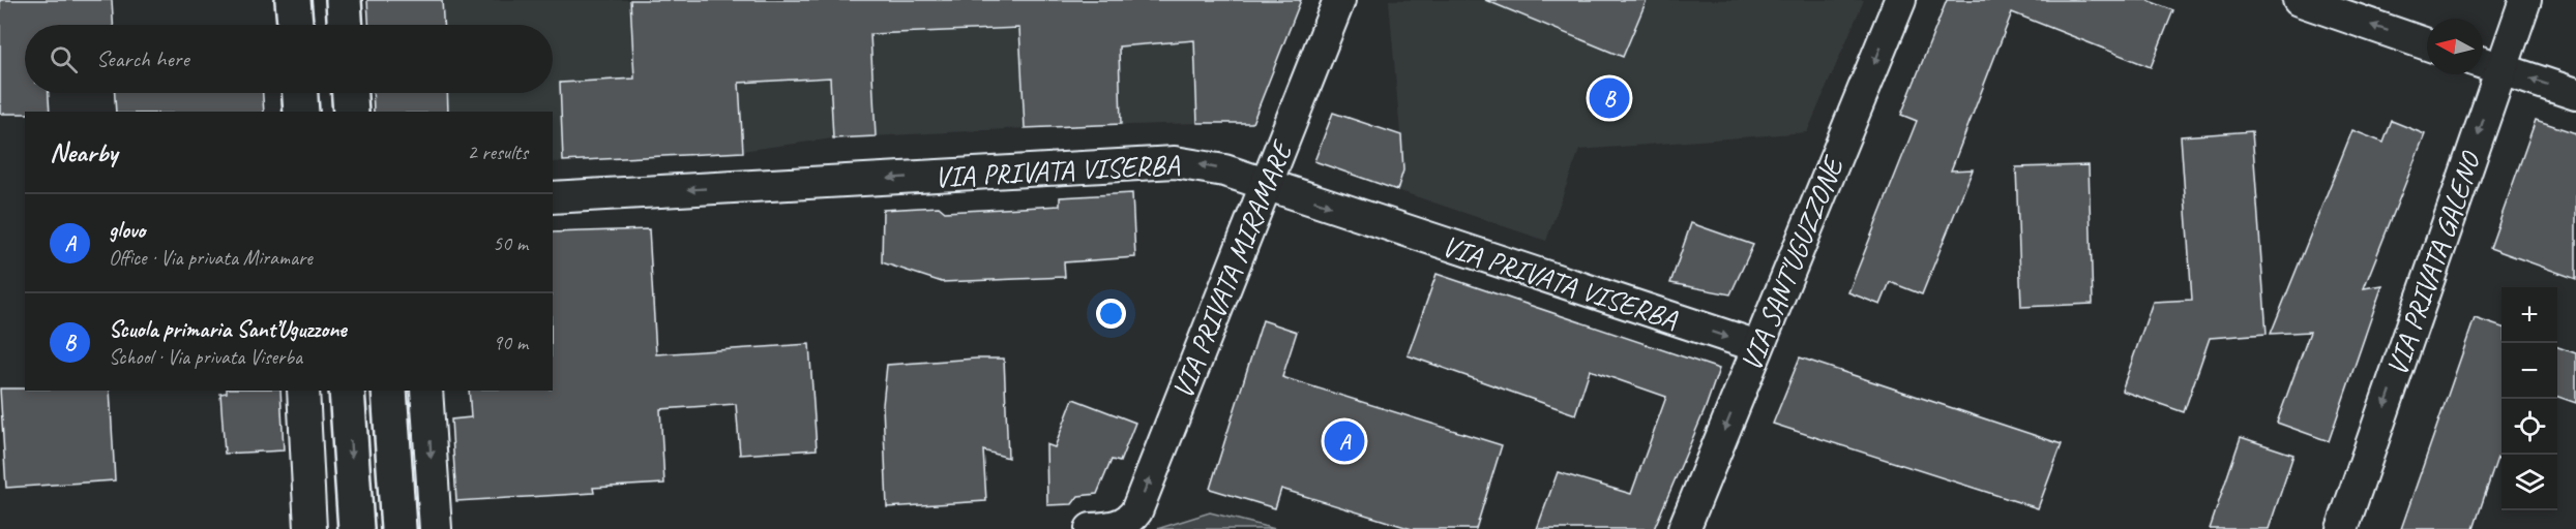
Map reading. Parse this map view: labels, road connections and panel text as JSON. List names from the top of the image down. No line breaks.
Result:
{"streets":{"street":["VIA PRIVATA VISERBA","VIA SANT'UGUZZONE","VIA PRIVATA GALENO","VIA PRIVATA MIRAMARE"]},"crossings":[["VIA PRIVATA VISERBA","VIA SANT'UGUZZONE"],["VIA PRIVATA VISERBA","VIA PRIVATA MIRAMARE"]],"one_way":["VIA SANT'UGUZZONE","VIA PRIVATA GALENO","VIA PRIVATA MIRAMARE"],"north":"left","page":{"search":"Search here","pins":["B","A"],"heading":["Nearby","2 results"],"list":[{"mark":"A","name":"glovo","note":"Office · Via privata Miramare","value":"50 m"},{"mark":"B","name":"Scuola primaria Sant’Uguzzone","note":"School · Via privata Viserba","value":"90 m"}],"map_buttons":["+","−"]}}
